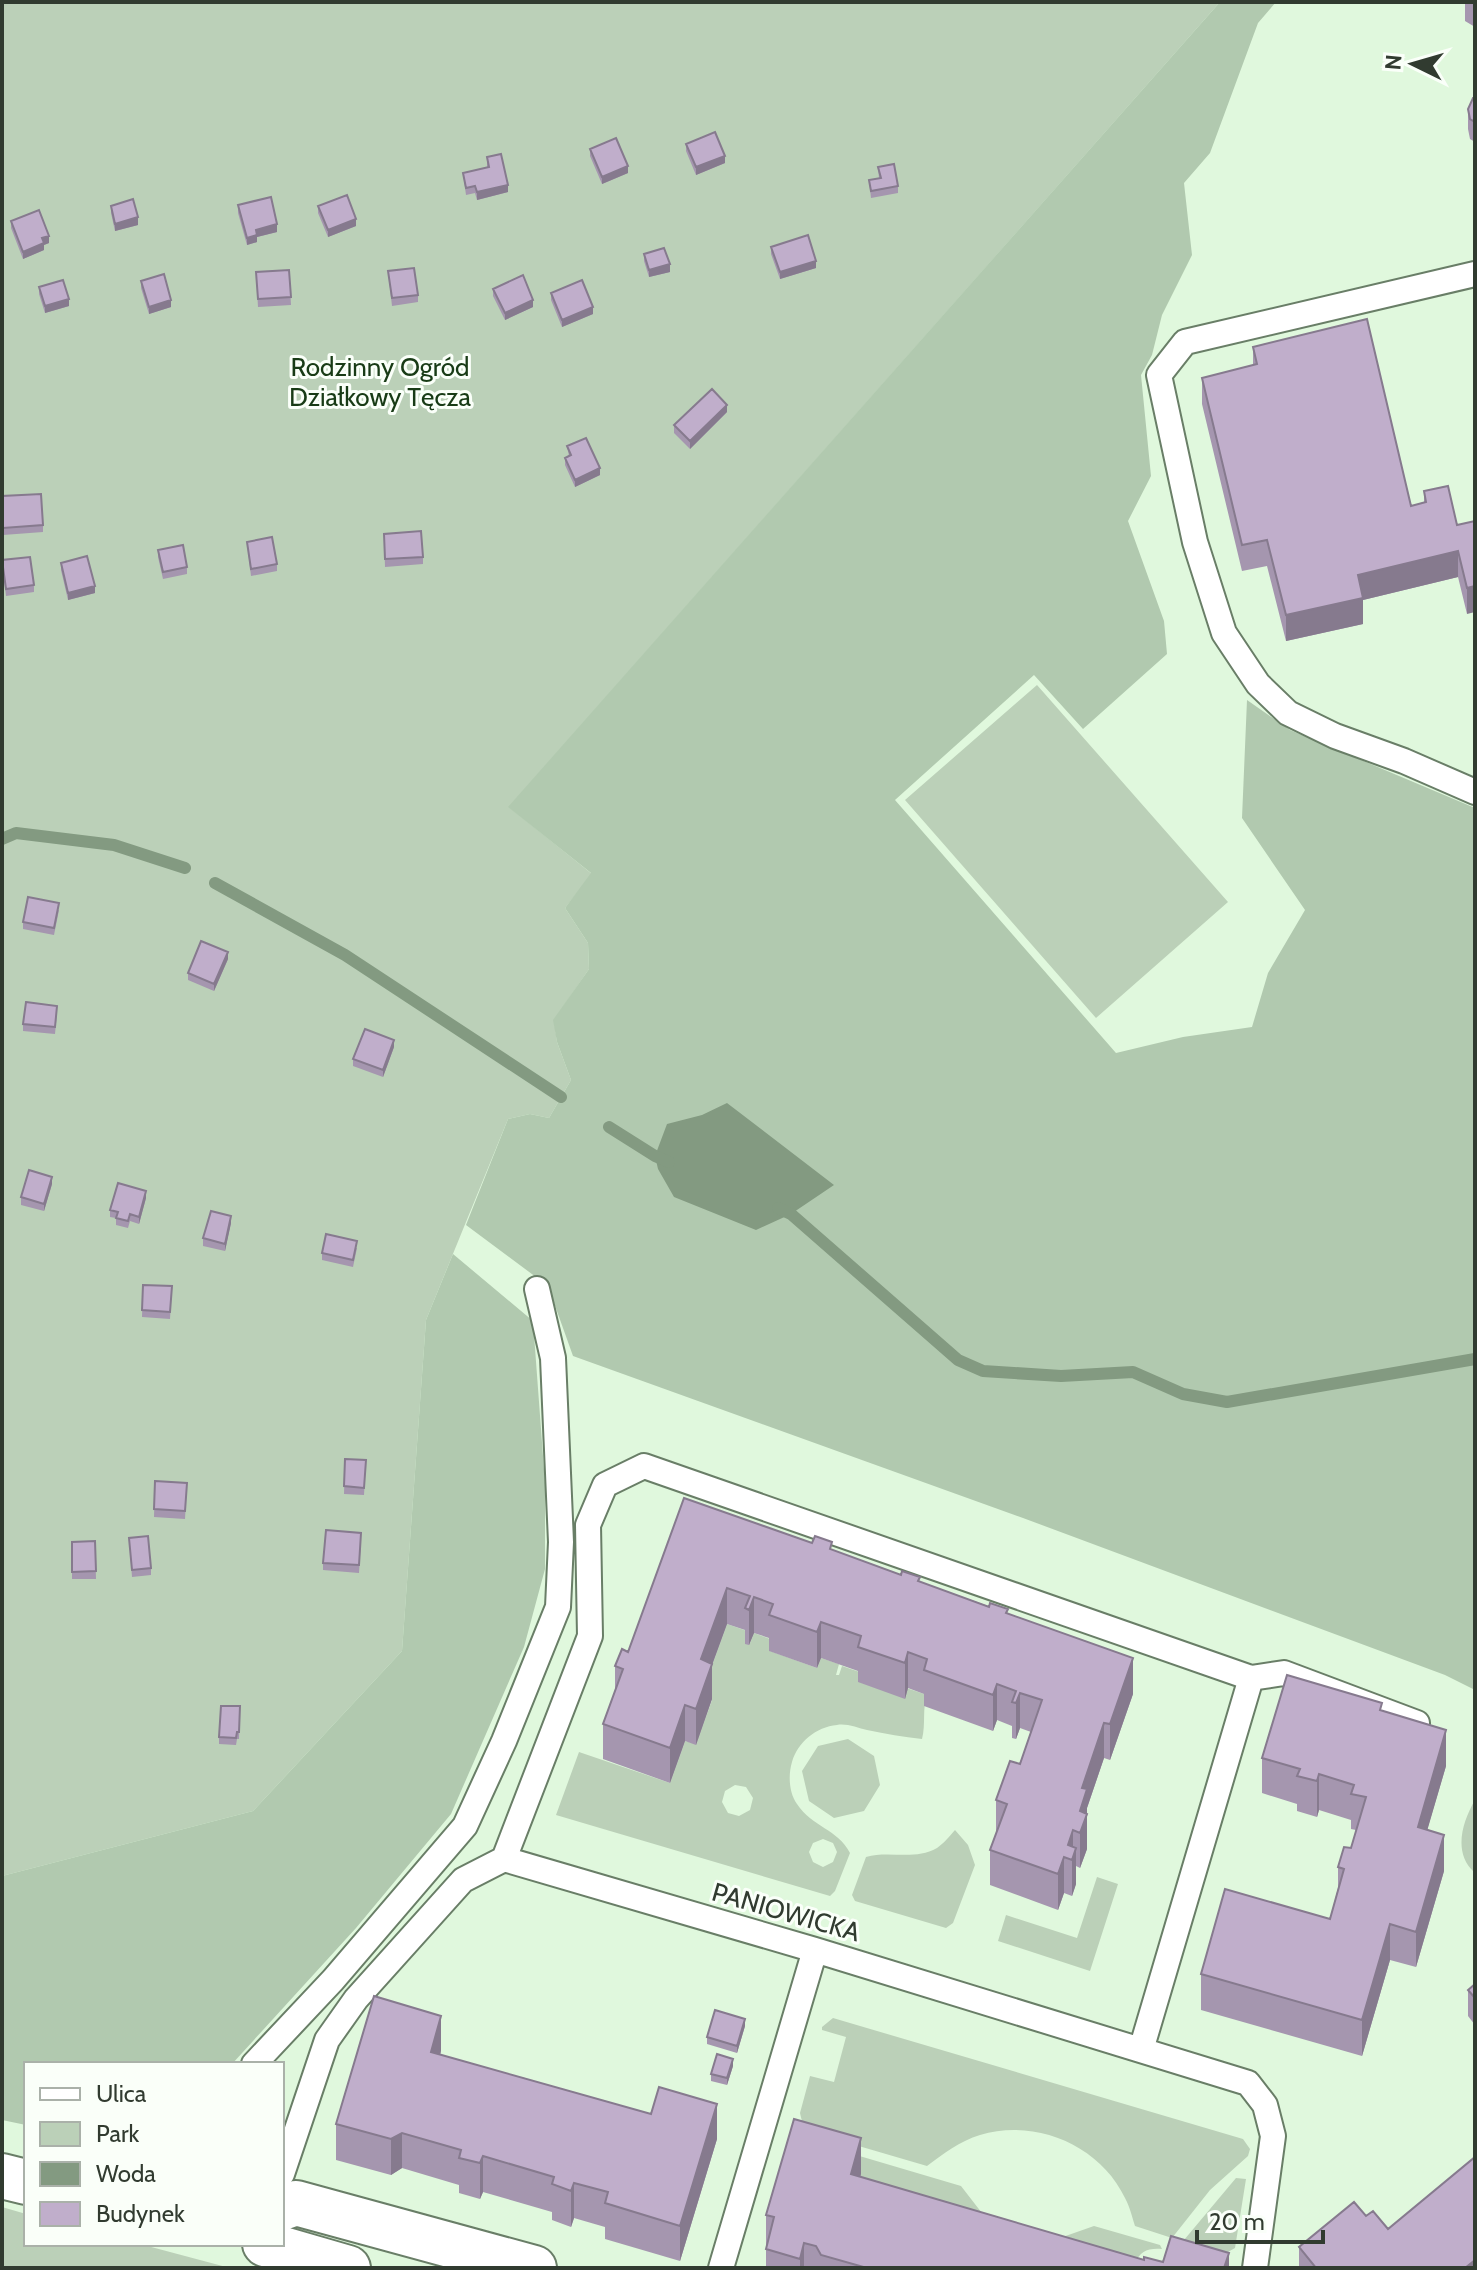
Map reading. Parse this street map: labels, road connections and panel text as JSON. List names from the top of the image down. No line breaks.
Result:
{"streets":{"lane":["PANIOWICKA"]},"parks":["Rodzinny Ogród Działkowy Tęcza"],"legend":["Ulica","Park","Woda","Budynek"],"scale_bar":"20 m","north":"left"}
